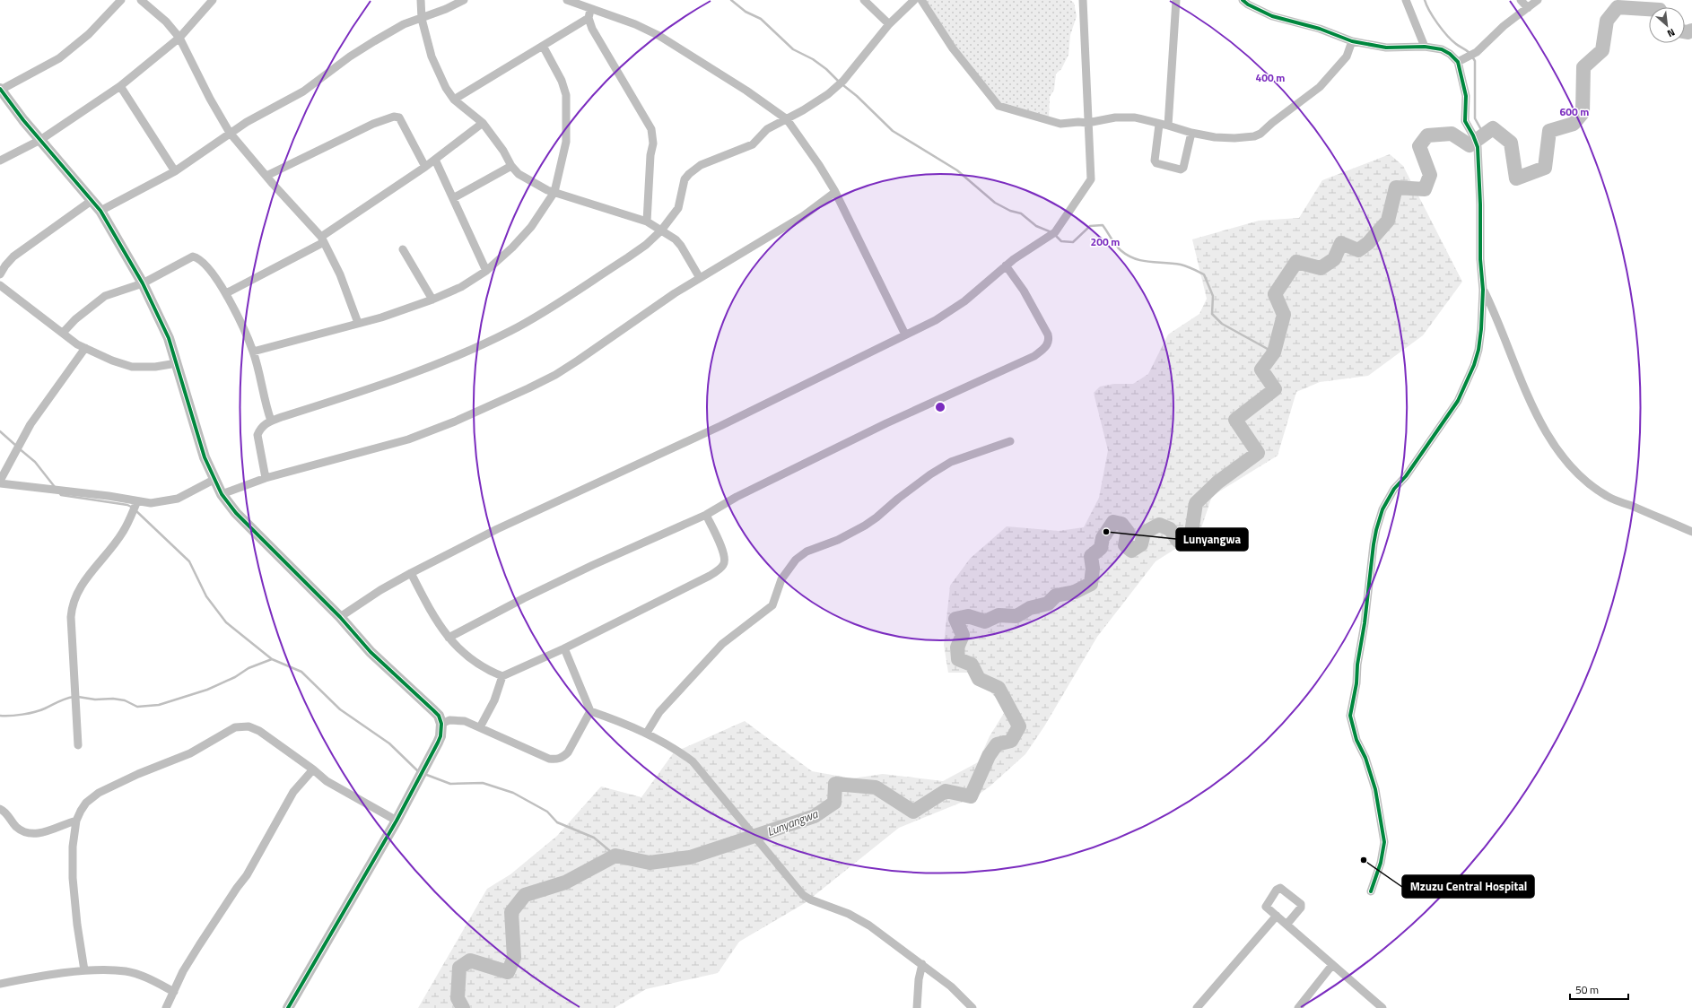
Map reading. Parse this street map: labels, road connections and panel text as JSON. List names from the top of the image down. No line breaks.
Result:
{"water":["Lunyangwa"],"places":["Lunyangwa","Mzuzu Central Hospital"],"scale_bar":"50 m","north":"bottom right","rings":["400 m","600 m","200 m"]}
